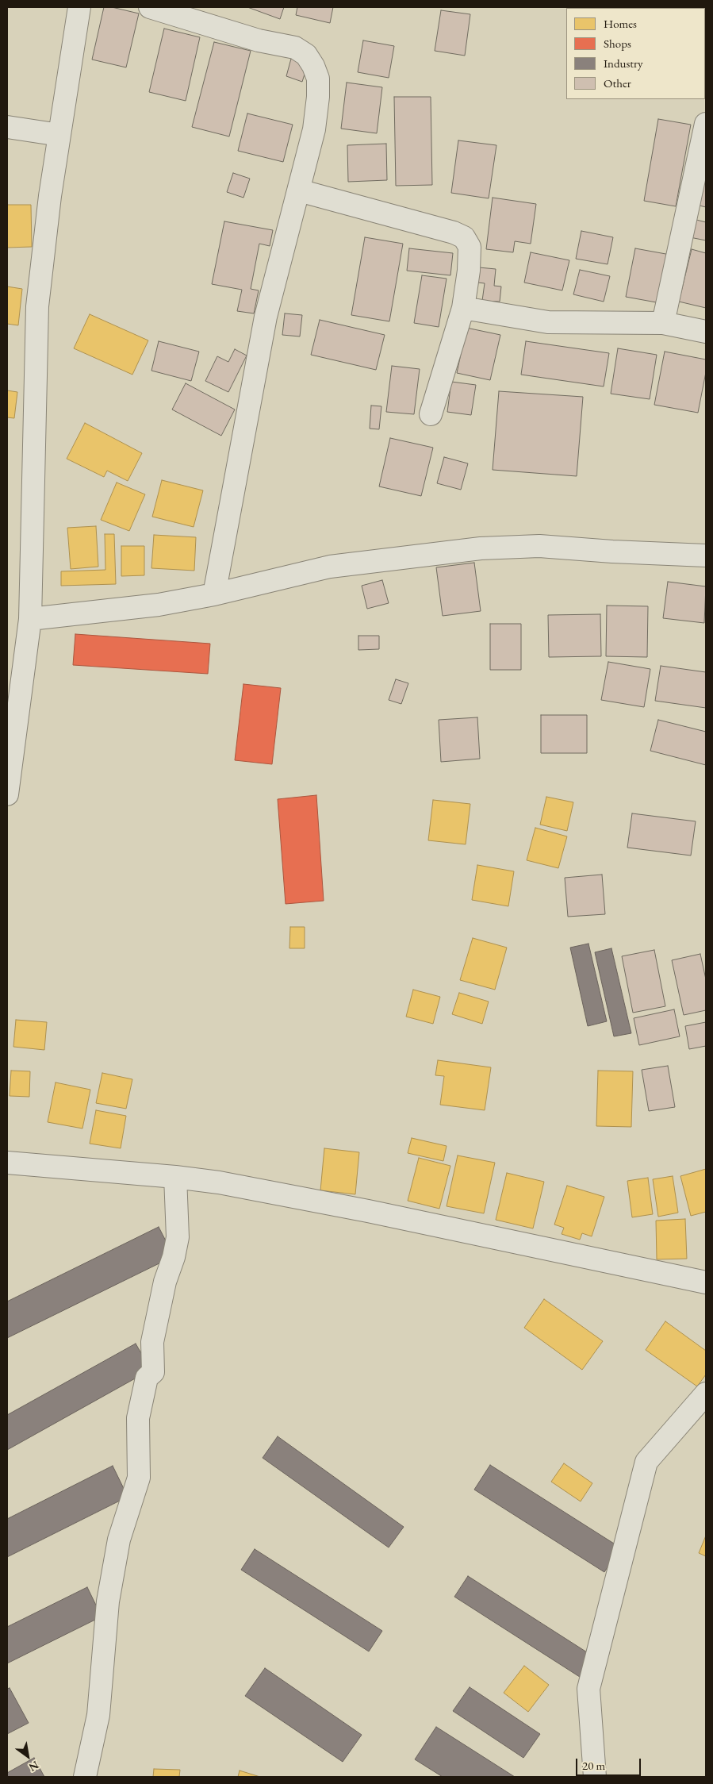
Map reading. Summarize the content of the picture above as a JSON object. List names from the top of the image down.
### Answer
{
  "legend": [
    "Homes",
    "Shops",
    "Industry",
    "Other"
  ],
  "scale_bar": "20 m",
  "north": "bottom right"
}
